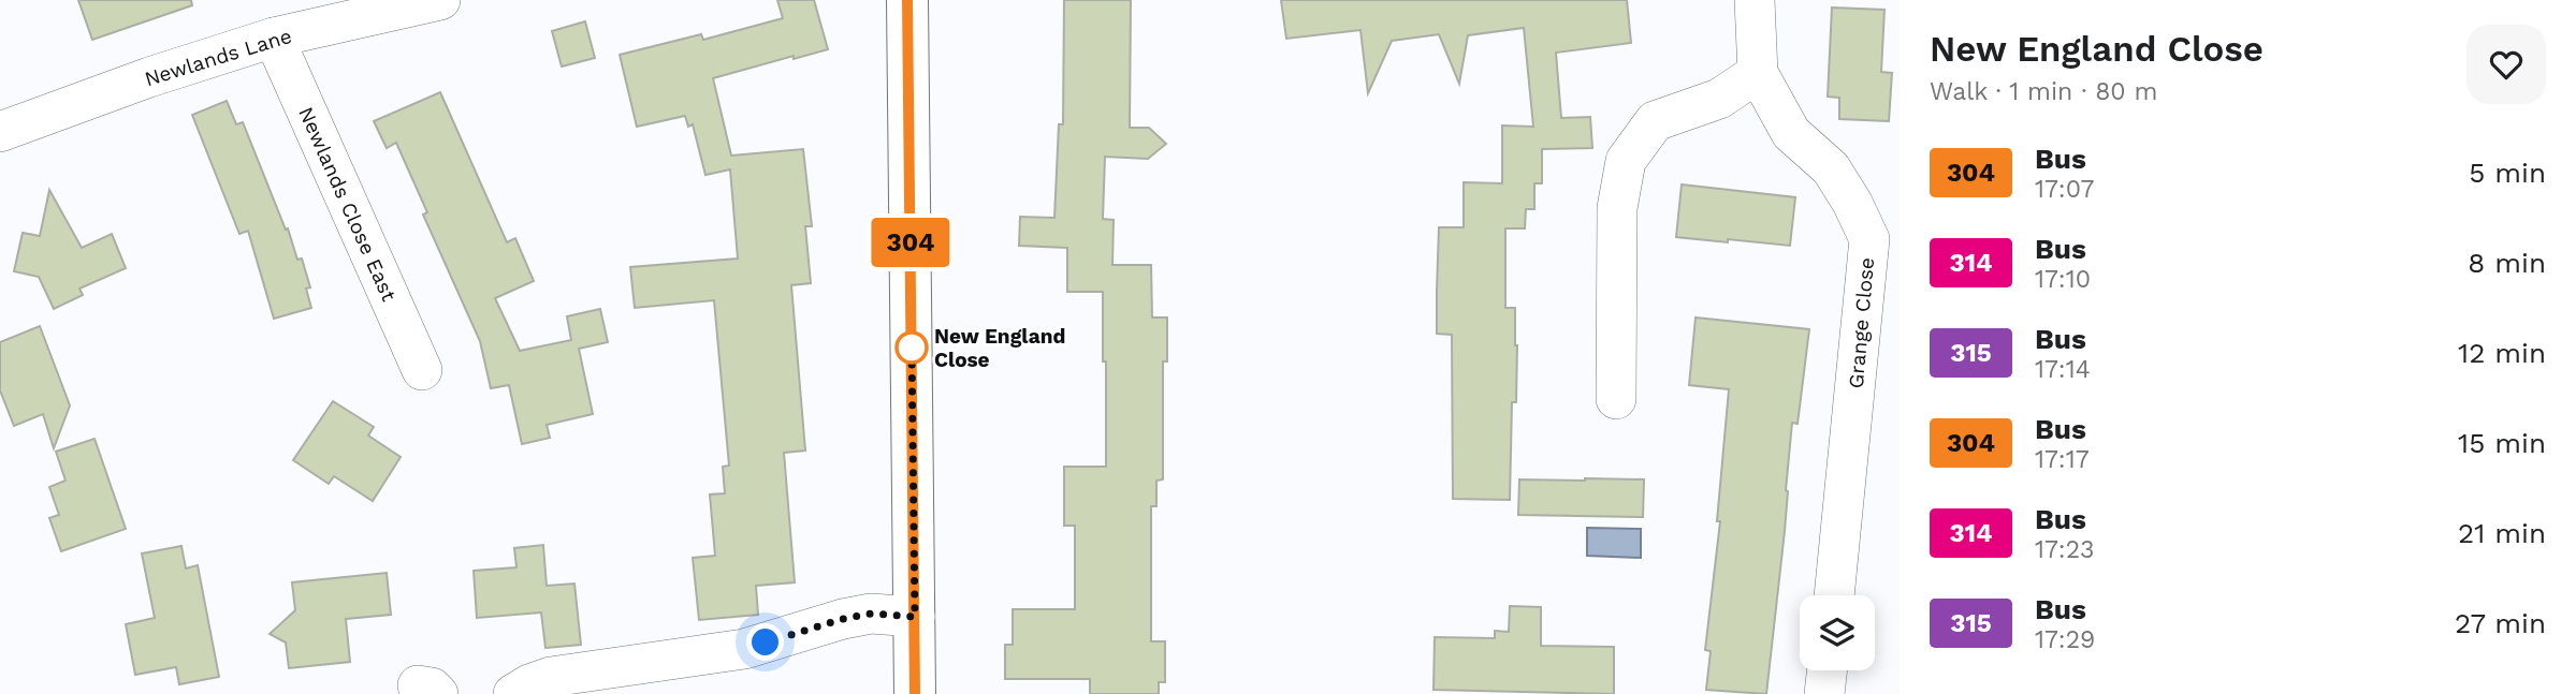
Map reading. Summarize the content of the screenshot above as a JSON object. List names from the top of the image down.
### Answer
{
  "streets": {
    "street": ["Newlands Lane", "Newlands Close East", "Grange Close"]
  },
  "crossings": [
    ["Newlands Lane", "Newlands Close East"]
  ],
  "places": ["New England Close"],
  "lines": ["bus line 304"],
  "page": {
    "on_map": "304",
    "heading": ["New England Close", "Walk · 1 min · 80 m"],
    "list": [
      {
        "mark": "304",
        "name": "Bus",
        "note": "17:07",
        "value": "5 min"
      },
      {
        "mark": "314",
        "name": "Bus",
        "note": "17:10",
        "value": "8 min"
      },
      {
        "mark": "315",
        "name": "Bus",
        "note": "17:14",
        "value": "12 min"
      },
      {
        "mark": "304",
        "name": "Bus",
        "note": "17:17",
        "value": "15 min"
      },
      {
        "mark": "314",
        "name": "Bus",
        "note": "17:23",
        "value": "21 min"
      },
      {
        "mark": "315",
        "name": "Bus",
        "note": "17:29",
        "value": "27 min"
      }
    ]
  }
}
